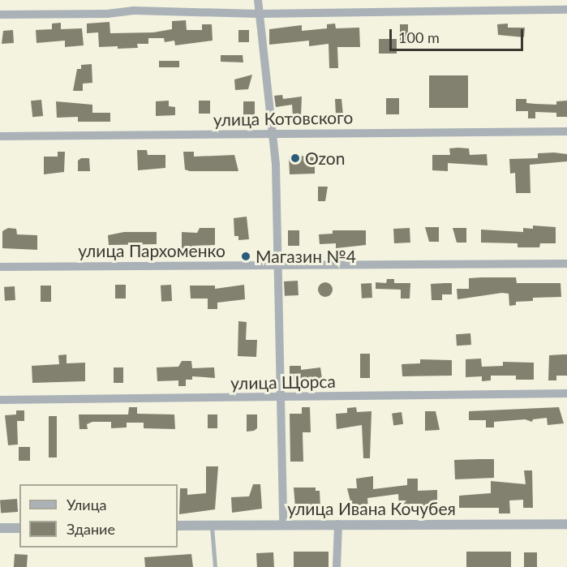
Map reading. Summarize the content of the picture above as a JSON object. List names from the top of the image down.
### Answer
{
  "streets": {
    "street": [
      "улица Котовского",
      "улица Пархоменко",
      "улица Щорса",
      "улица Ивана Кочубея"
    ]
  },
  "places": ["Ozon", "Магазин №4"],
  "legend": ["Улица", "Здание"],
  "scale_bar": "100 m"
}
